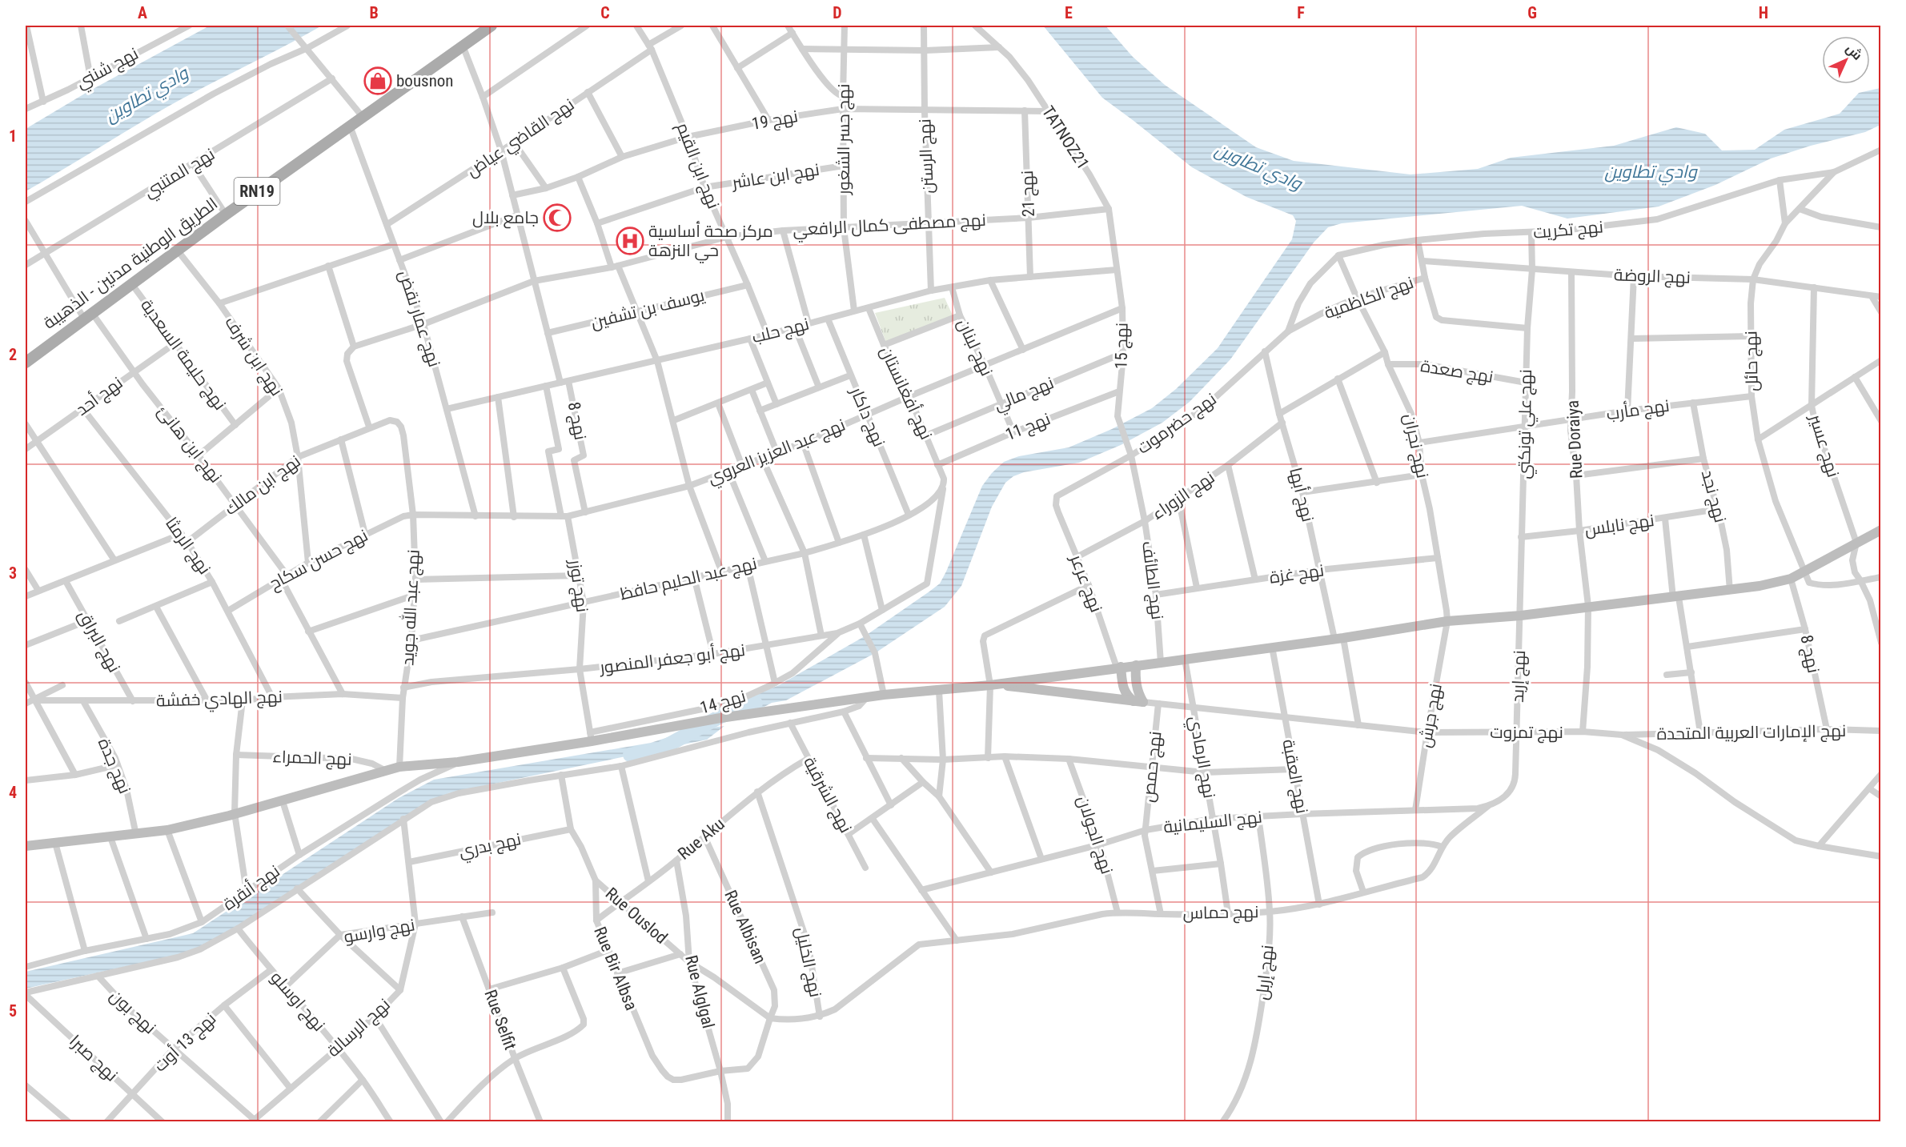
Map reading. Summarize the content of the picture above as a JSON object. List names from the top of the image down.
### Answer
{
  "streets": {
    "main road": ["RN19", "الطريق الوطنية مدنين - الذهيبة"],
    "street": [
      "نهج شنني",
      "نهج 19",
      "نهج القاضي عياض",
      "TATNOZ21",
      "نهج جسر الشغور",
      "نهج الرستن",
      "نهج ابن القيم",
      "نهج المتنبي",
      "نهج ابن عاشر",
      "نهج 21",
      "نهج مصطفى كمال الرافعي",
      "نهج تكريت",
      "نهج الروضة",
      "نهج الكاظمية",
      "يوسف بن تشفين",
      "نهج عمار نقض",
      "نهج حلب",
      "نهج 15",
      "نهج لبنان",
      "نهج حليمة السعدية",
      "نهج ابن شرف",
      "نهج حائل",
      "نهج صعدة",
      "نهج أفغانستان",
      "نهج مالي",
      "نهج أحد",
      "نهج مأرب",
      "نهج داكار",
      "نهج 8",
      "نهج حضرموت",
      "نهج علي تونكتي",
      "نهج 11",
      "Rue Doraiya",
      "نهج ابن هانئ",
      "نهج نجران",
      "نهج عسير",
      "نهج عبد العزيز العروي",
      "نهج ابن مالك",
      "نهج أبها",
      "نهج الزوراء",
      "نهج نجد",
      "نهج نابلس",
      "نهج الرمثا",
      "نهج حسن سكاح",
      "نهج غزة",
      "نهج عبد الحليم حافظ",
      "نهج الطائف",
      "نهج عرعر",
      "نهج توزر",
      "نهج عبد الله جويد",
      "نهج البراق",
      "نهج أبو جعفر المنصور",
      "نهج إربد",
      "نهج الهادي خفشة",
      "نهج 14",
      "نهج جرش",
      "نهج تمزوت",
      "نهج الإمارات العربية المتحدة",
      "نهج الرمادي",
      "نهج الحمراء",
      "نهج جدة",
      "نهج حمص",
      "نهج العقبة",
      "نهج الشرقية",
      "نهج السليمانية",
      "نهج الجولان",
      "Rue Aku",
      "نهج بدري",
      "نهج أنقرة",
      "نهج حماس",
      "Rue Ouslod",
      "Rue Albisan",
      "نهج وارسو",
      "نهج الخليل",
      "Rue Bir Albsa",
      "نهج إربل",
      "Rue Alglgal",
      "نهج اوسلو",
      "نهج بون",
      "Rue Selfit",
      "نهج الرسالة",
      "نهج 13 أوت",
      "نهج صبرا"
    ]
  },
  "crossings": [
    ["نهج 19", "TATNOZ21"],
    ["نهج 19", "نهج جسر الشغور"],
    ["نهج 19", "نهج الرستن"],
    ["نهج 19", "نهج ابن القيم"],
    ["نهج 19", "نهج 21"],
    ["نهج القاضي عياض", "نهج ابن القيم"],
    ["نهج القاضي عياض", "نهج عمار نقض"],
    ["TATNOZ21", "نهج مصطفى كمال الرافعي"],
    ["TATNOZ21", "نهج حلب"],
    ["TATNOZ21", "نهج 15"],
    ["نهج جسر الشغور", "نهج ابن عاشر"],
    ["نهج جسر الشغور", "نهج مصطفى كمال الرافعي"],
    ["نهج جسر الشغور", "نهج حلب"],
    ["نهج الرستن", "نهج مصطفى كمال الرافعي"],
    ["نهج الرستن", "نهج حلب"],
    ["نهج ابن القيم", "نهج ابن عاشر"],
    ["نهج ابن القيم", "نهج مصطفى كمال الرافعي"],
    ["نهج ابن القيم", "يوسف بن تشفين"],
    ["نهج ابن القيم", "نهج حلب"],
    ["نهج المتنبي", "نهج ابن هانئ"],
    ["نهج 21", "نهج مصطفى كمال الرافعي"],
    ["نهج 21", "نهج حلب"],
    ["نهج مصطفى كمال الرافعي", "نهج عمار نقض"],
    ["نهج تكريت", "نهج حائل"],
    ["نهج تكريت", "نهج علي تونكتي"],
    ["نهج تكريت", "نهج نجران"],
    ["الطريق الوطنية مدنين - الذهيبة", "نهج عمار نقض"],
    ["الطريق الوطنية مدنين - الذهيبة", "نهج حليمة السعدية"],
    ["الطريق الوطنية مدنين - الذهيبة", "نهج ابن شرف"],
    ["الطريق الوطنية مدنين - الذهيبة", "نهج ابن هانئ"],
    ["نهج الروضة", "نهج حائل"],
    ["نهج الروضة", "نهج علي تونكتي"],
    ["نهج الروضة", "Rue Doraiya"],
    ["نهج الروضة", "نهج عسير"],
    ["نهج الكاظمية", "نهج حضرموت"],
    ["نهج الكاظمية", "نهج نجران"],
    ["نهج عمار نقض", "نهج حلب"],
    ["نهج عمار نقض", "نهج عبد العزيز العروي"],
    ["نهج حلب", "نهج 15"],
    ["نهج حلب", "نهج لبنان"],
    ["نهج حلب", "نهج أفغانستان"],
    ["نهج حلب", "نهج داكار"],
    ["نهج حلب", "نهج 8"],
    ["نهج حلب", "نهج توزر"],
    ["نهج 15", "نهج مالي"],
    ["نهج 15", "نهج 11"],
    ["نهج 15", "نهج عبد العزيز العروي"],
    ["نهج 15", "نهج الطائف"],
    ["نهج لبنان", "نهج مالي"],
    ["نهج لبنان", "نهج 11"],
    ["نهج لبنان", "نهج عبد العزيز العروي"],
    ["نهج حليمة السعدية", "نهج أحد"],
    ["نهج ابن شرف", "نهج ابن مالك"],
    ["نهج ابن شرف", "نهج حسن سكاح"],
    ["نهج حائل", "نهج مأرب"],
    ["نهج صعدة", "نهج علي تونكتي"],
    ["نهج صعدة", "نهج نجران"],
    ["نهج أفغانستان", "نهج مالي"],
    ["نهج أفغانستان", "نهج 11"],
    ["نهج أفغانستان", "نهج عبد العزيز العروي"],
    ["نهج أفغانستان", "نهج عبد الحليم حافظ"],
    ["نهج أفغانستان", "نهج أبو جعفر المنصور"],
    ["نهج أحد", "نهج ابن هانئ"],
    ["نهج أحد", "نهج الرمثا"],
    ["نهج مأرب", "نهج علي تونكتي"],
    ["نهج مأرب", "Rue Doraiya"],
    ["نهج مأرب", "نهج نجران"],
    ["نهج مأرب", "نهج نجد"],
    ["نهج داكار", "نهج عبد العزيز العروي"],
    ["نهج داكار", "نهج عبد الحليم حافظ"],
    ["نهج 8", "نهج عبد العزيز العروي"],
    ["نهج 8", "نهج الإمارات العربية المتحدة"],
    ["نهج حضرموت", "نهج أبها"],
    ["نهج حضرموت", "نهج الطائف"],
    ["نهج حضرموت", "نهج عرعر"],
    ["نهج علي تونكتي", "نهج نابلس"],
    ["نهج علي تونكتي", "نهج إربد"],
    ["Rue Doraiya", "نهج نابلس"],
    ["Rue Doraiya", "نهج تمزوت"],
    ["نهج ابن هانئ", "نهج ابن مالك"],
    ["نهج ابن هانئ", "نهج حسن سكاح"],
    ["نهج ابن هانئ", "نهج الهادي خفشة"],
    ["نهج نجران", "نهج غزة"],
    ["نهج نجران", "نهج جرش"],
    ["نهج عبد العزيز العروي", "نهج حسن سكاح"],
    ["نهج عبد العزيز العروي", "نهج توزر"],
    ["نهج عبد العزيز العروي", "نهج عبد الله جويد"],
    ["نهج ابن مالك", "نهج الرمثا"],
    ["نهج ابن مالك", "نهج عبد الله جويد"],
    ["نهج أبها", "نهج الزوراء"],
    ["نهج أبها", "نهج غزة"],
    ["نهج أبها", "نهج تمزوت"],
    ["نهج الزوراء", "نهج الطائف"],
    ["نهج الزوراء", "نهج عرعر"],
    ["نهج نجد", "نهج نابلس"],
    ["نهج الرمثا", "نهج حسن سكاح"],
    ["نهج الرمثا", "نهج الهادي خفشة"],
    ["نهج حسن سكاح", "نهج عبد الله جويد"],
    ["نهج غزة", "نهج الطائف"],
    ["نهج عبد الحليم حافظ", "نهج توزر"],
    ["نهج عبد الحليم حافظ", "نهج عبد الله جويد"],
    ["نهج عبد الحليم حافظ", "نهج أبو جعفر المنصور"],
    ["نهج توزر", "نهج أبو جعفر المنصور"],
    ["نهج توزر", "نهج 14"],
    ["نهج عبد الله جويد", "نهج أبو جعفر المنصور"],
    ["نهج عبد الله جويد", "نهج الهادي خفشة"],
    ["نهج البراق", "نهج الهادي خفشة"],
    ["نهج أبو جعفر المنصور", "نهج 14"],
    ["نهج إربد", "نهج تمزوت"],
    ["نهج إربد", "نهج السليمانية"],
    ["نهج الهادي خفشة", "نهج جدة"],
    ["نهج جرش", "نهج تمزوت"],
    ["نهج جرش", "نهج السليمانية"],
    ["نهج تمزوت", "نهج الإمارات العربية المتحدة"],
    ["نهج تمزوت", "نهج الرمادي"],
    ["نهج تمزوت", "نهج حمص"],
    ["نهج تمزوت", "نهج العقبة"],
    ["نهج الرمادي", "نهج السليمانية"],
    ["نهج الرمادي", "نهج حماس"],
    ["نهج حمص", "نهج السليمانية"],
    ["نهج حمص", "نهج حماس"],
    ["نهج العقبة", "نهج السليمانية"],
    ["نهج العقبة", "نهج حماس"],
    ["نهج الشرقية", "Rue Aku"],
    ["نهج السليمانية", "نهج الجولان"],
    ["نهج السليمانية", "نهج حماس"],
    ["نهج السليمانية", "نهج إربل"],
    ["نهج الجولان", "نهج حماس"],
    ["Rue Aku", "Rue Ouslod"],
    ["Rue Aku", "Rue Albisan"],
    ["Rue Aku", "نهج الخليل"],
    ["Rue Aku", "Rue Bir Albsa"],
    ["Rue Aku", "Rue Alglgal"],
    ["نهج بدري", "Rue Bir Albsa"],
    ["نهج بدري", "نهج الرسالة"],
    ["نهج حماس", "نهج الخليل"],
    ["نهج حماس", "نهج إربل"],
    ["Rue Ouslod", "Rue Albisan"],
    ["Rue Ouslod", "Rue Bir Albsa"],
    ["Rue Ouslod", "Rue Alglgal"],
    ["Rue Albisan", "Rue Bir Albsa"],
    ["Rue Albisan", "Rue Alglgal"],
    ["نهج وارسو", "نهج اوسلو"],
    ["نهج وارسو", "Rue Selfit"],
    ["نهج وارسو", "نهج الرسالة"],
    ["Rue Bir Albsa", "Rue Alglgal"],
    ["نهج اوسلو", "نهج الرسالة"],
    ["نهج اوسلو", "نهج 13 أوت"],
    ["نهج بون", "نهج الرسالة"],
    ["نهج بون", "نهج 13 أوت"],
    ["نهج 13 أوت", "نهج صبرا"]
  ],
  "water": ["وادي تطاوين"],
  "places": {
    "shop": ["bousnon"],
    "mosque": ["جامع بلال"],
    "hospital": ["مركز صحة أساسية حي النزهة"]
  },
  "north": "top right",
  "grid": {
    "columns": [
      "A",
      "B",
      "C",
      "D",
      "E",
      "F",
      "G",
      "H"
    ],
    "rows": [
      "1",
      "2",
      "3",
      "4",
      "5"
    ]
  }
}
